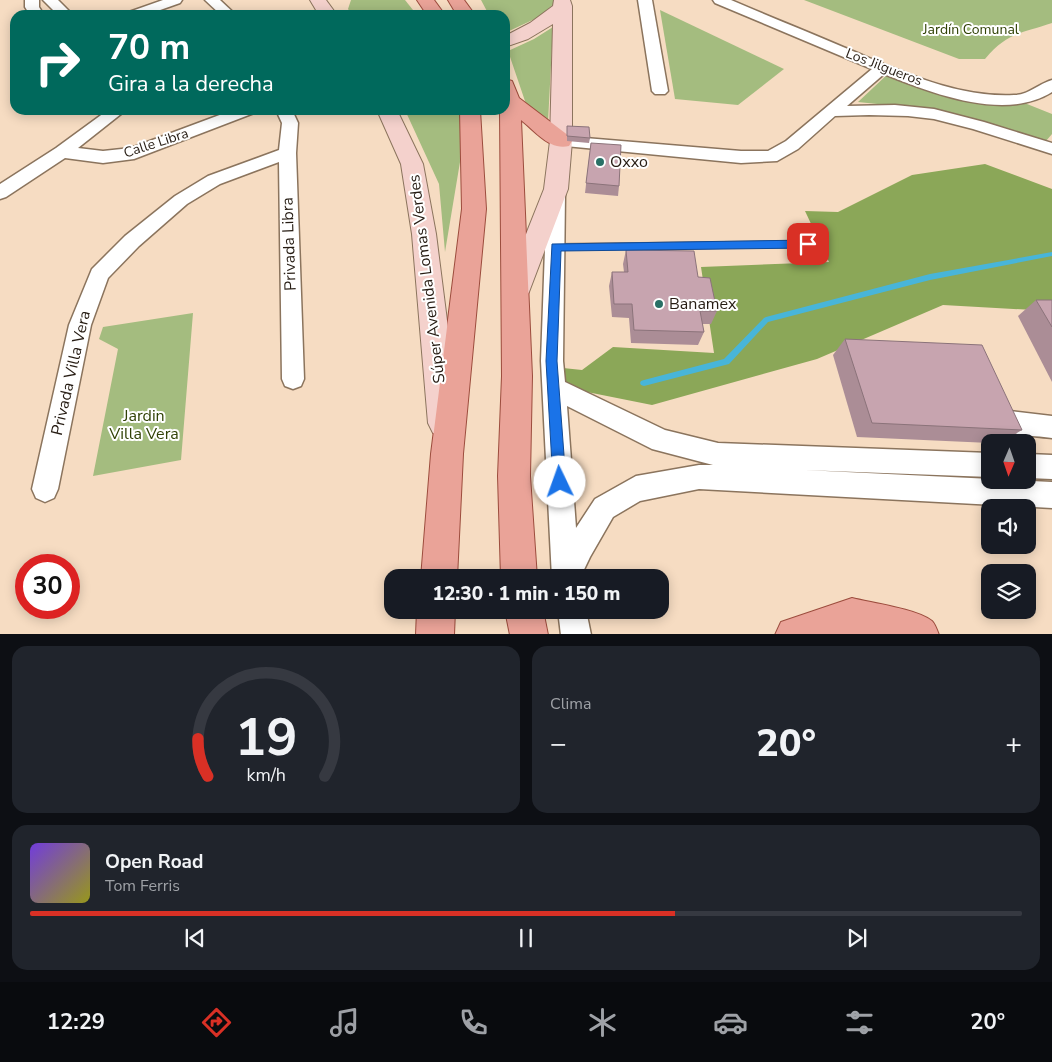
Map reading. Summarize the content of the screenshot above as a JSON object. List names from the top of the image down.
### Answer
{
  "streets": {
    "main road": ["Súper Avenida Lomas Verdes"],
    "street": [
      "Los Jilgueros",
      "Calle Libra",
      "Privada Libra",
      "Privada Villa Vera"
    ]
  },
  "crossings": [
    ["Privada Libra", "Privada Villa Vera"]
  ],
  "parks": ["Jardín Comunal", "Jardin Villa Vera"],
  "places": ["Oxxo", "Banamex"],
  "north": "bottom",
  "page": {
    "turn": ["70 m", "Gira a la derecha"],
    "limit": "30",
    "trip": "12:30 · 1 min · 150 m",
    "tile": "Clima",
    "heat": ["−", "20°", "+"],
    "song": ["Open Road", "Tom Ferris"],
    "tabs": ["12:29", "20°"],
    "gauge": ["19", "km/h"]
  }
}
